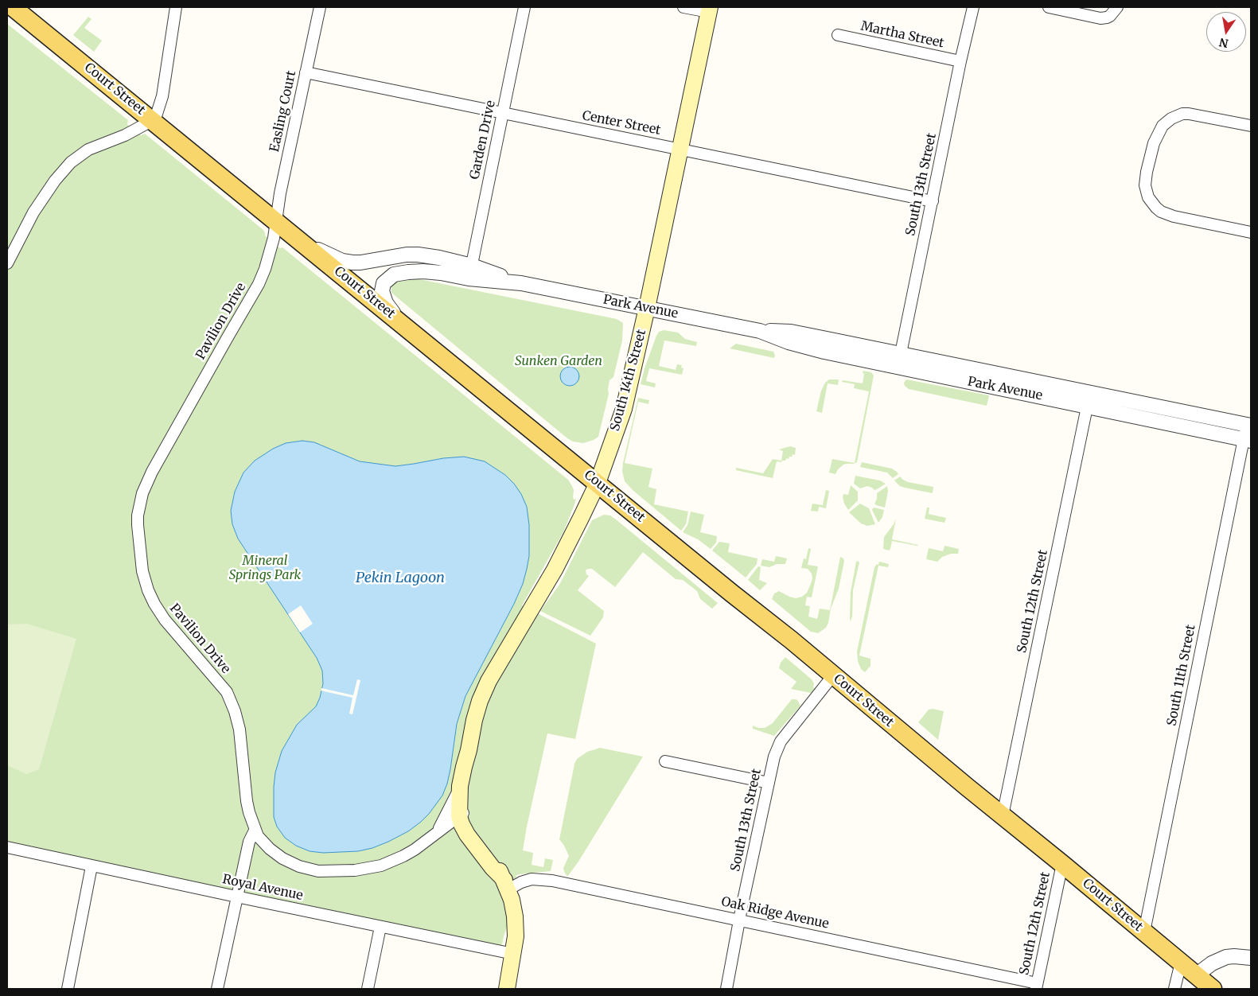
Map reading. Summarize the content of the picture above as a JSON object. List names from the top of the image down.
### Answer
{
  "streets": {
    "main road": ["Court Street", "South 14th Street"],
    "street": [
      "Martha Street",
      "Easling Court",
      "Center Street",
      "Garden Drive",
      "South 13th Street",
      "Park Avenue",
      "Pavilion Drive",
      "South 12th Street",
      "South 11th Street",
      "Royal Avenue",
      "Oak Ridge Avenue"
    ]
  },
  "crossings": [
    ["Martha Street", "South 13th Street"],
    ["Court Street", "Easling Court"],
    ["Court Street", "South 13th Street"],
    ["Court Street", "Park Avenue"],
    ["Court Street", "Pavilion Drive"],
    ["Court Street", "South 14th Street"],
    ["Court Street", "South 12th Street"],
    ["Court Street", "South 11th Street"],
    ["Easling Court", "Center Street"],
    ["Easling Court", "Pavilion Drive"],
    ["Center Street", "Garden Drive"],
    ["Center Street", "South 13th Street"],
    ["Center Street", "South 14th Street"],
    ["Garden Drive", "Park Avenue"],
    ["South 13th Street", "Park Avenue"],
    ["South 13th Street", "Oak Ridge Avenue"],
    ["Park Avenue", "South 14th Street"],
    ["Park Avenue", "South 12th Street"],
    ["Park Avenue", "South 11th Street"],
    ["Pavilion Drive", "South 14th Street"],
    ["South 14th Street", "Royal Avenue"],
    ["South 14th Street", "Oak Ridge Avenue"],
    ["South 12th Street", "Oak Ridge Avenue"]
  ],
  "water": ["Pekin Lagoon"],
  "parks": ["Sunken Garden", "Mineral Springs Park"],
  "north": "bottom"
}
